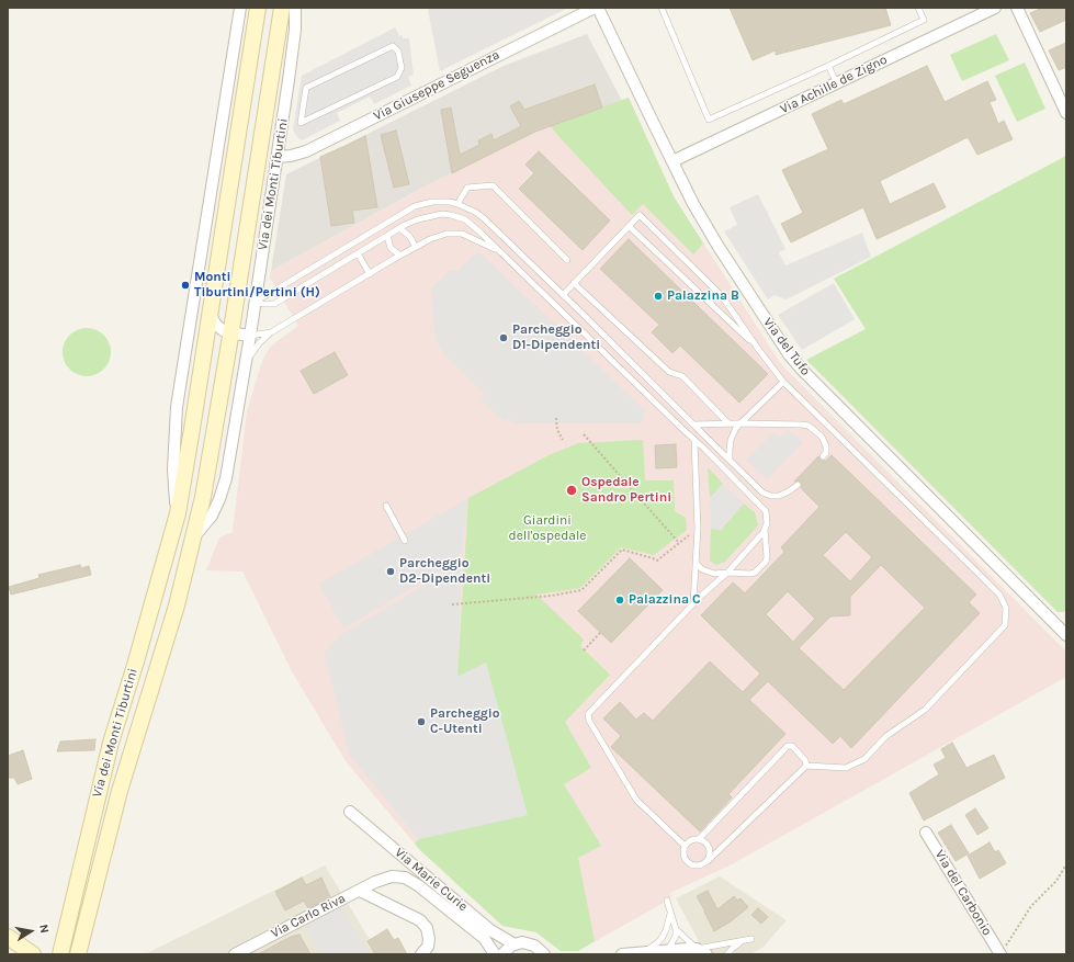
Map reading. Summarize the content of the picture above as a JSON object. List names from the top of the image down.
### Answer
{
  "streets": {
    "main road": ["Via dei Monti Tiburtini"],
    "street": [
      "Via Achille de Zigno",
      "Via Giuseppe Seguenza",
      "Via del Tufo",
      "Via Marie Curie",
      "Via del Carbonio",
      "Via Carlo Riva"
    ]
  },
  "crossings": [
    ["Via Achille de Zigno", "Via del Tufo"],
    ["Via Giuseppe Seguenza", "Via dei Monti Tiburtini"],
    ["Via Giuseppe Seguenza", "Via del Tufo"]
  ],
  "parks": ["Giardini dell'ospedale"],
  "places": [
    "Monti Tiburtini/Pertini (H)",
    "Palazzina B",
    "Parcheggio D1-Dipendenti",
    "Ospedale Sandro Pertini",
    "Parcheggio D2-Dipendenti",
    "Palazzina C",
    "Parcheggio C-Utenti"
  ],
  "north": "right"
}
